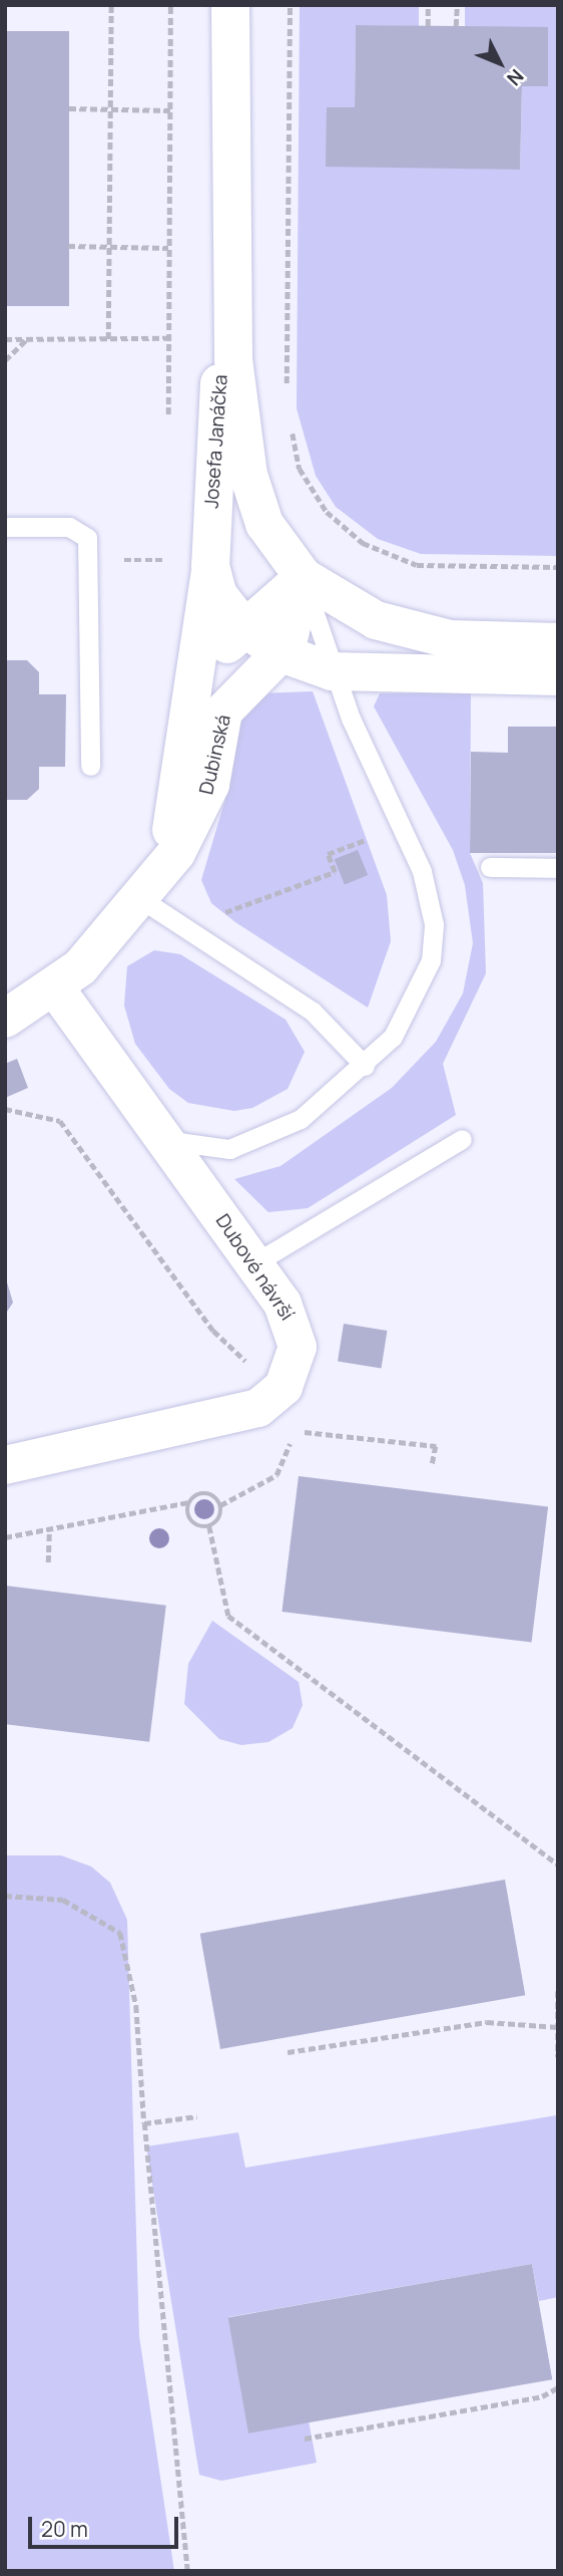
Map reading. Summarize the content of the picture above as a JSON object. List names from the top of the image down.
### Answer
{
  "streets": {
    "street": ["Josefa Janáčka", "Dubinská", "Dubové návrší"]
  },
  "crossings": [
    ["Josefa Janáčka", "Dubinská"],
    ["Dubinská", "Dubové návrší"]
  ],
  "scale_bar": "20 m",
  "north": "bottom right"
}
